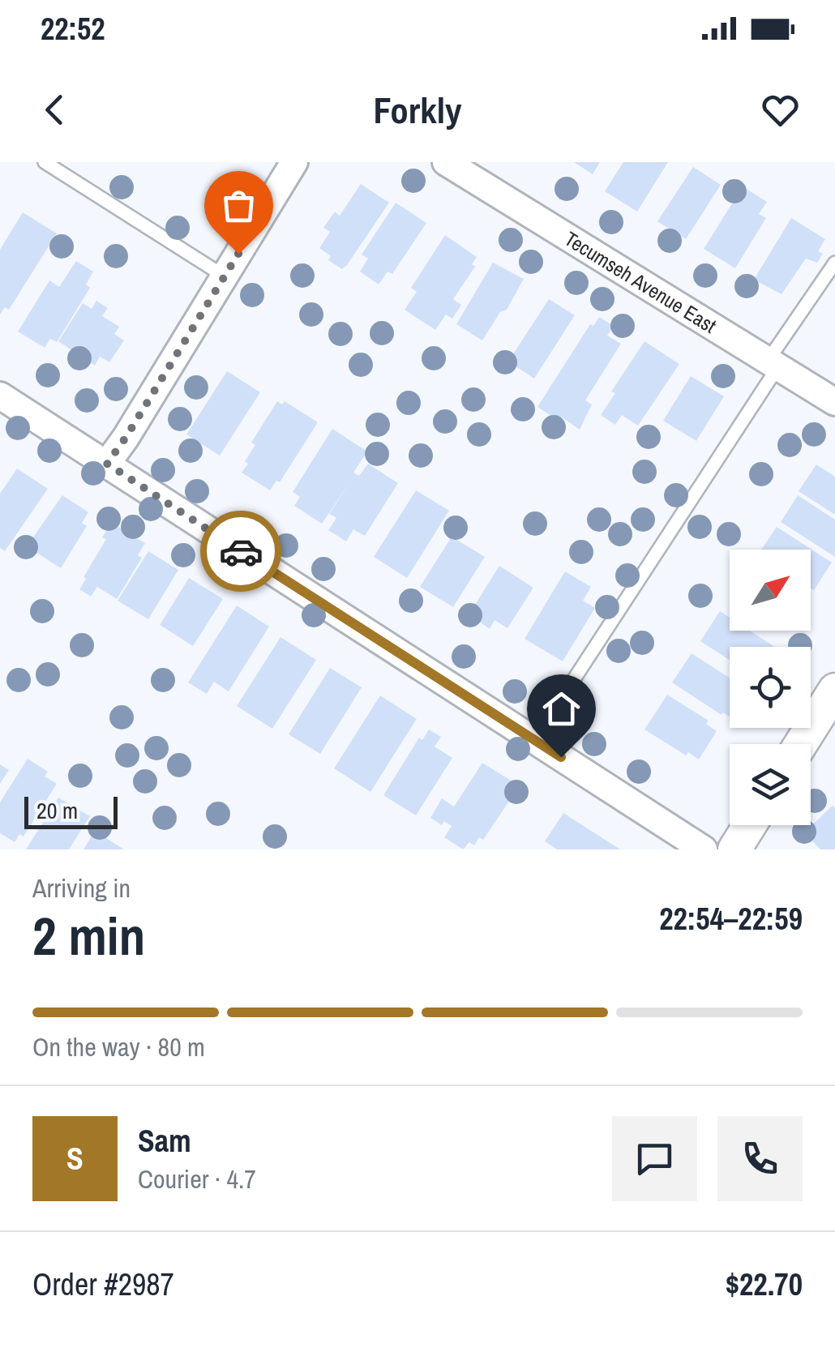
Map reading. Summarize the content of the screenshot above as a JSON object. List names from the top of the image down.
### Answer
{
  "streets": {
    "street": ["Tecumseh Avenue East"]
  },
  "scale_bar": "20 m",
  "north": "top right",
  "page": {
    "status": "22:52",
    "header": "Forkly",
    "scale": "20 m",
    "heading": ["2 min", "Arriving in", "22:54–22:59"],
    "panel": [
      "Sam",
      "Courier · 4.7",
      "Order #2987",
      "$22.70"
    ],
    "bar": "On the way · 80 m",
    "round": "S"
  }
}
